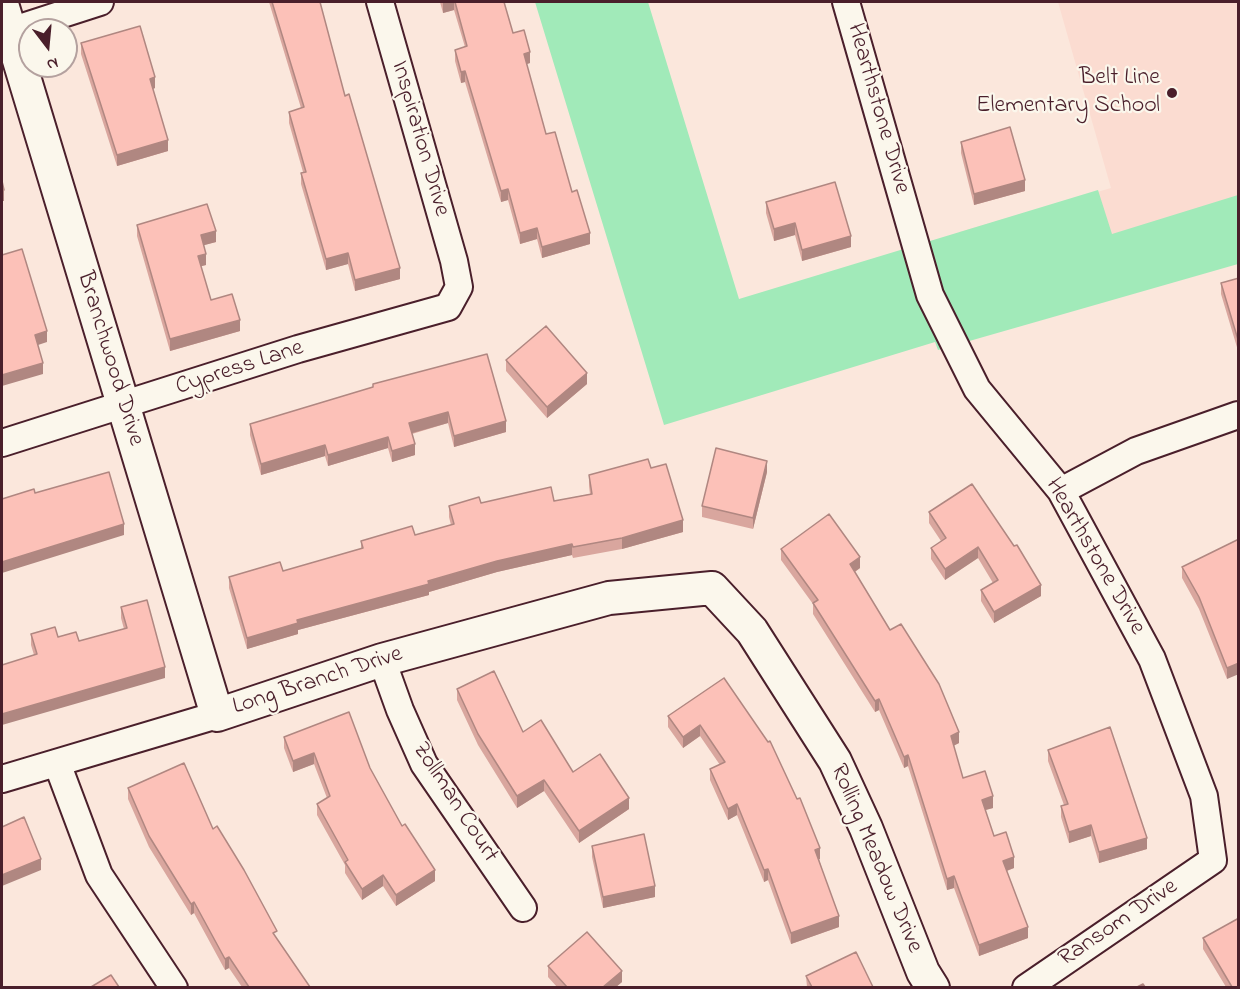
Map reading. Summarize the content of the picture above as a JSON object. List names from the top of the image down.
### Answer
{
  "streets": {
    "street": [
      "Hearthstone Drive",
      "Inspiration Drive",
      "Branchwood Drive",
      "Cypress Lane",
      "Long Branch Drive",
      "Zollman Court",
      "Rolling Meadow Drive",
      "Ransom Drive"
    ]
  },
  "crossings": [
    ["Hearthstone Drive", "Ransom Drive"],
    ["Inspiration Drive", "Cypress Lane"],
    ["Branchwood Drive", "Cypress Lane"],
    ["Branchwood Drive", "Long Branch Drive"],
    ["Long Branch Drive", "Zollman Court"],
    ["Long Branch Drive", "Rolling Meadow Drive"]
  ],
  "places": ["Belt Line Elementary School"],
  "north": "bottom"
}
